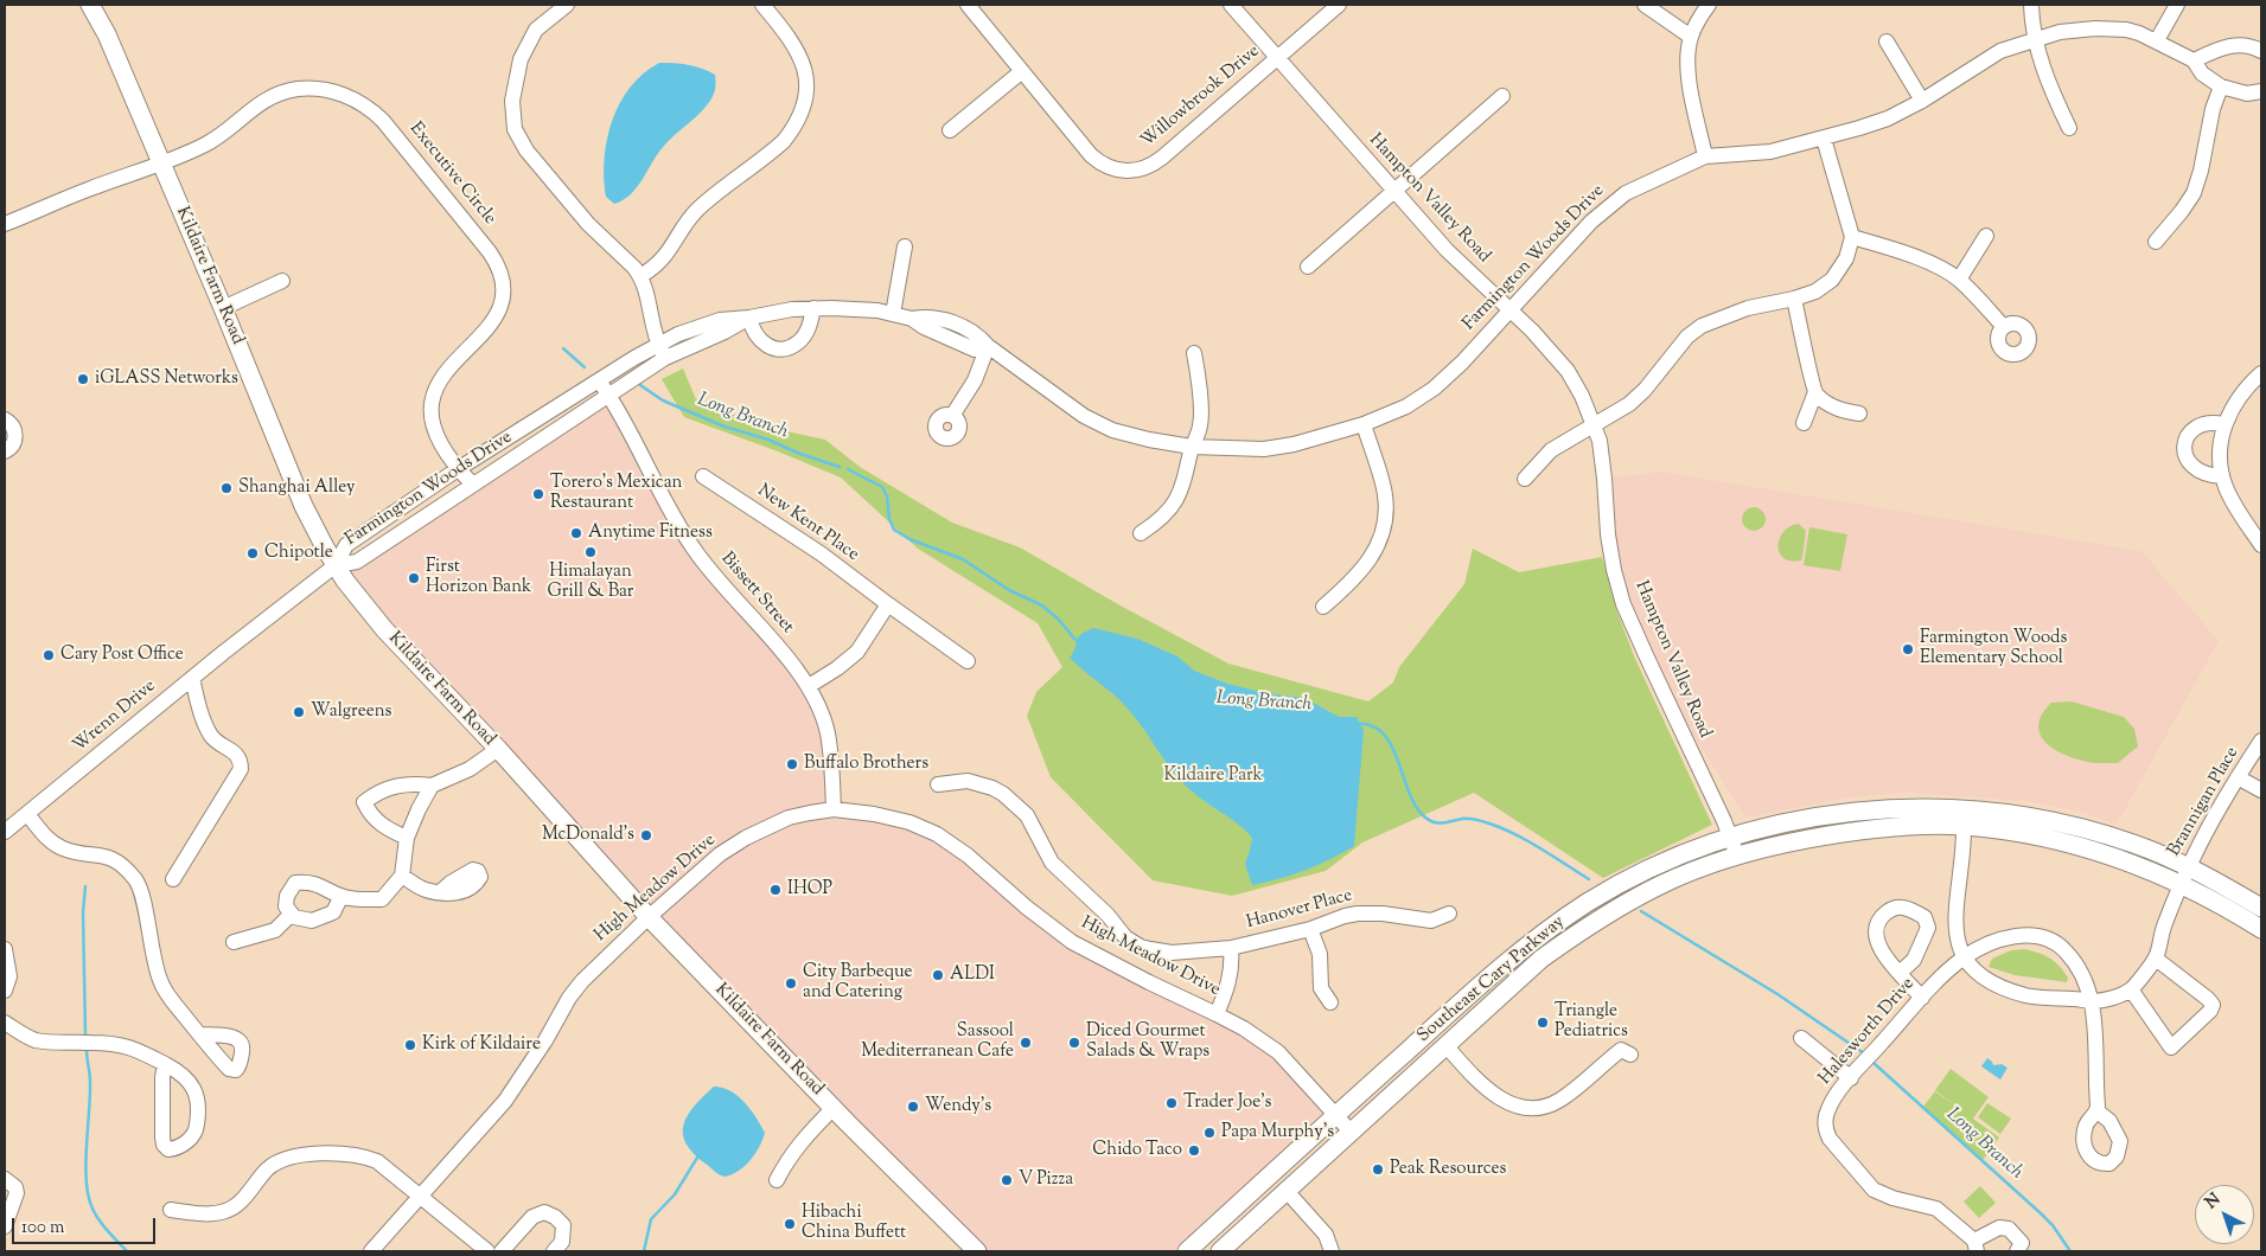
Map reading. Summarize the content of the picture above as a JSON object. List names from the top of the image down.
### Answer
{
  "streets": {
    "main road": ["Kildaire Farm Road", "Southeast Cary Parkway"],
    "street": [
      "Willowbrook Drive",
      "Executive Circle",
      "Hampton Valley Road",
      "Farmington Woods Drive",
      "New Kent Place",
      "Bissett Street",
      "Wrenn Drive",
      "Brannigan Place",
      "High Meadow Drive",
      "Hanover Place",
      "Halesworth Drive"
    ]
  },
  "crossings": [
    ["Willowbrook Drive", "Hampton Valley Road"],
    ["Executive Circle", "Farmington Woods Drive"],
    ["Executive Circle", "Kildaire Farm Road"],
    ["Hampton Valley Road", "Farmington Woods Drive"],
    ["Hampton Valley Road", "Southeast Cary Parkway"],
    ["Farmington Woods Drive", "Kildaire Farm Road"],
    ["Farmington Woods Drive", "Bissett Street"],
    ["Farmington Woods Drive", "Wrenn Drive"],
    ["Kildaire Farm Road", "Wrenn Drive"],
    ["Kildaire Farm Road", "High Meadow Drive"],
    ["Bissett Street", "High Meadow Drive"],
    ["Brannigan Place", "Southeast Cary Parkway"],
    ["High Meadow Drive", "Hanover Place"],
    ["High Meadow Drive", "Southeast Cary Parkway"]
  ],
  "water": ["Long Branch"],
  "parks": ["Kildaire Park"],
  "places": [
    "iGLASS Networks",
    "Shanghai Alley",
    "Torero's Mexican Restaurant",
    "Anytime Fitness",
    "Himalayan Grill & Bar",
    "Chipotle",
    "First Horizon Bank",
    "Farmington Woods Elementary School",
    "Cary Post Office",
    "Walgreens",
    "Buffalo Brothers",
    "McDonald's",
    "IHOP",
    "ALDI",
    "City Barbeque and Catering",
    "Triangle Pediatrics",
    "Sassool Mediterranean Cafe",
    "Diced Gourmet Salads & Wraps",
    "Kirk of Kildaire",
    "Trader Joe's",
    "Wendy's",
    "Papa Murphy's",
    "Chido Taco",
    "Peak Resources",
    "V Pizza",
    "Hibachi China Buffett"
  ],
  "scale_bar": "100 m",
  "north": "top left"
}
